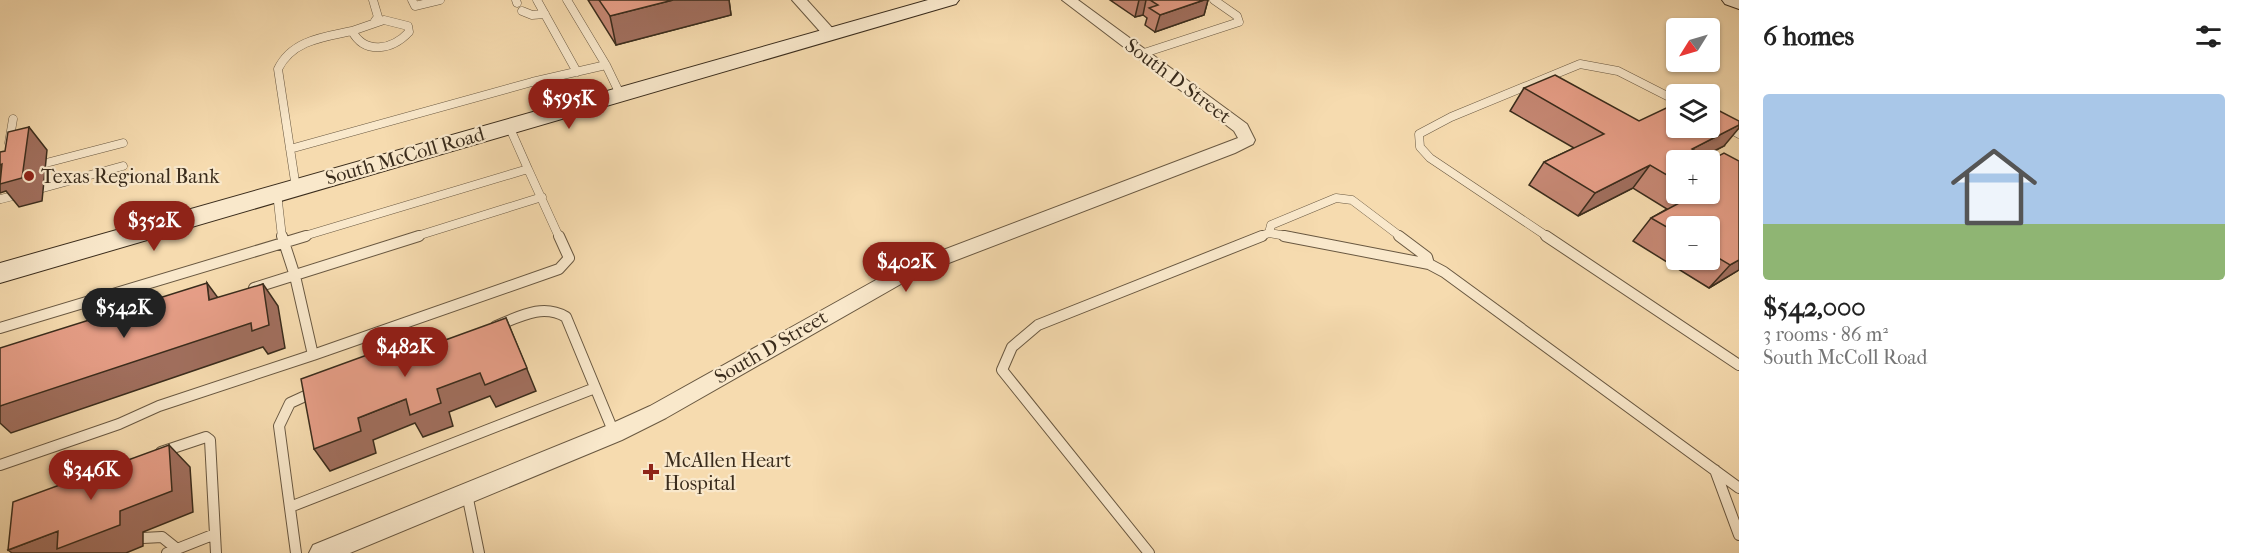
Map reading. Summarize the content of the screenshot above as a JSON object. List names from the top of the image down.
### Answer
{
  "streets": {
    "street": ["South D Street", "South McColl Road"]
  },
  "places": {
    "other": ["Texas Regional Bank"],
    "health": ["McAllen Heart Hospital"]
  },
  "north": "bottom left",
  "page": {
    "heading": "6 homes",
    "map_buttons": ["+", "−"],
    "list": [
      {
        "name": "$542,000",
        "note": "3 rooms · 86 m² · South McColl Road"
      }
    ],
    "price": [
      "$595K",
      "$352K",
      "$402K",
      "$542K",
      "$482K",
      "$346K"
    ]
  }
}
